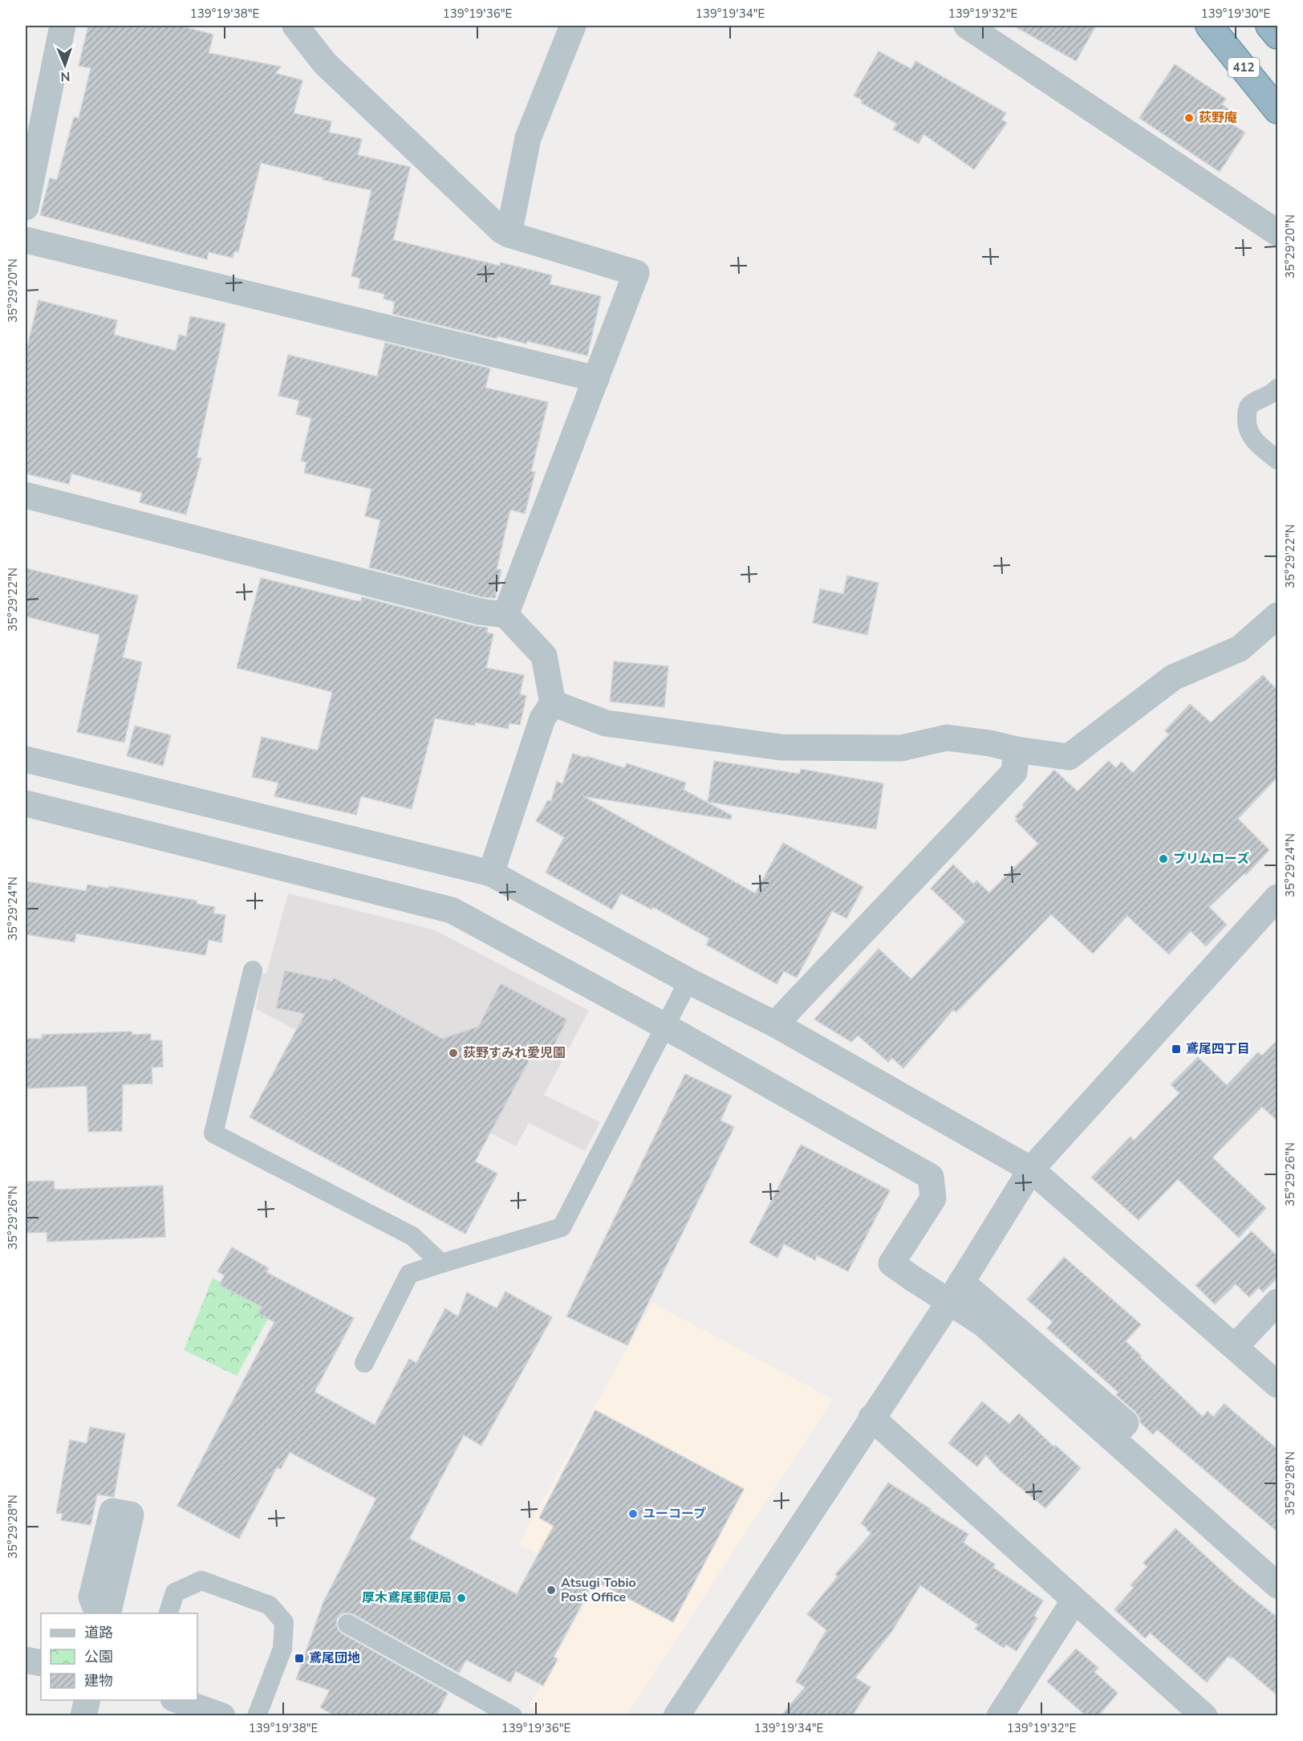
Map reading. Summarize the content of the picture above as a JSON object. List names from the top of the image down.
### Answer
{
  "streets": {
    "highway": ["412"]
  },
  "places": {
    "other": [
      "荻野庵",
      "プリムローズ",
      "荻野すみれ愛児園",
      "ユーコープ",
      "Atsugi Tobio Post Office",
      "厚木鳶尾郵便局"
    ],
    "transit": ["鳶尾四丁目", "鳶尾団地"]
  },
  "legend": ["道路", "公園", "建物"],
  "north": "bottom",
  "coordinates": [
    "139°19'38\"E",
    "139°19'36\"E",
    "139°19'34\"E",
    "139°19'32\"E",
    "139°19'30\"E",
    "35°29'20\"N",
    "35°29'22\"N",
    "35°29'24\"N",
    "35°29'26\"N",
    "35°29'28\"N"
  ]
}
